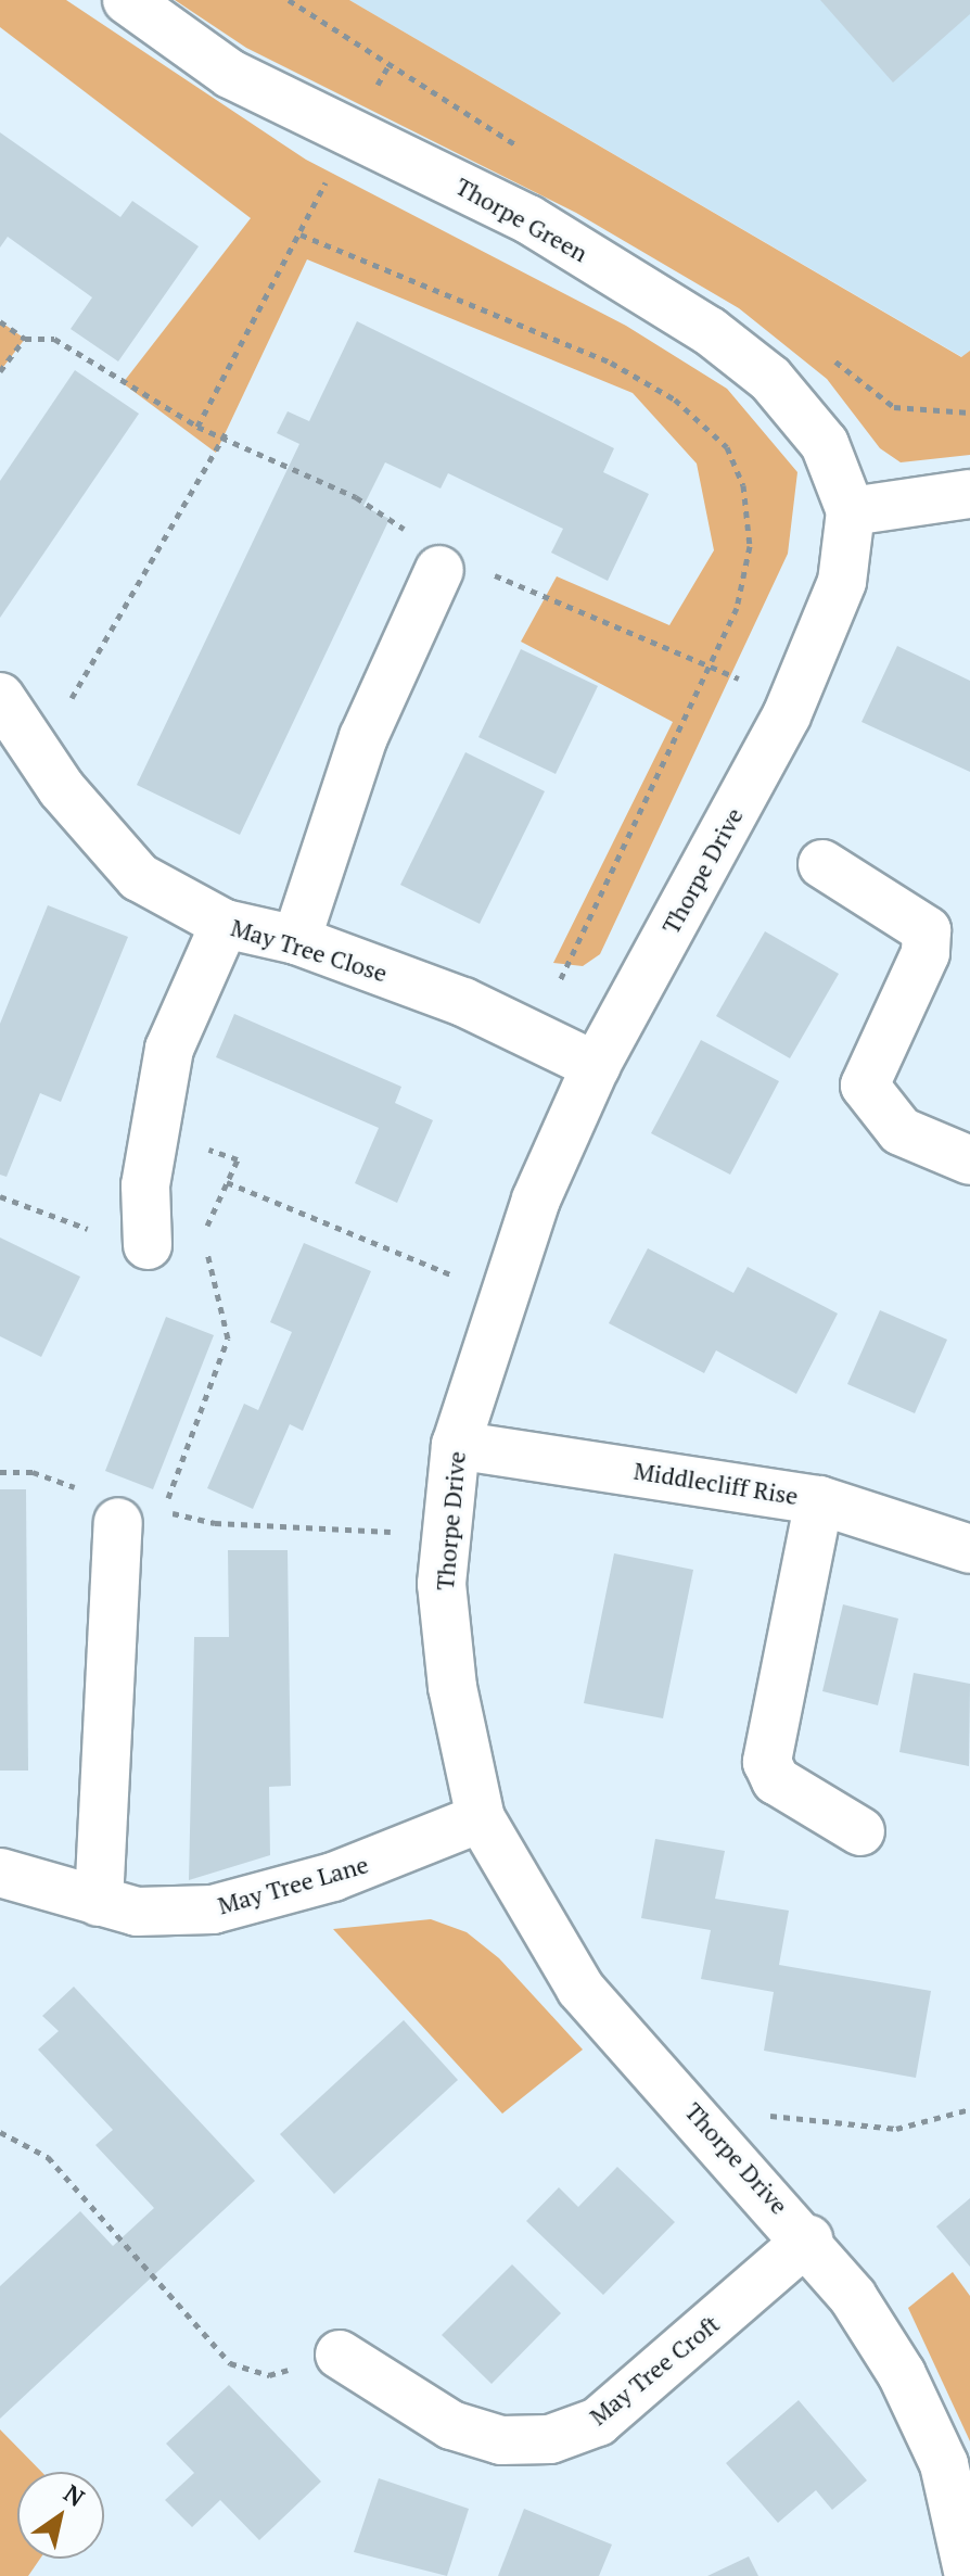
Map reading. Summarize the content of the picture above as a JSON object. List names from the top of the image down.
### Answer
{
  "streets": {
    "street": [
      "Thorpe Green",
      "Thorpe Drive",
      "May Tree Close",
      "Middlecliff Rise",
      "May Tree Lane",
      "May Tree Croft"
    ]
  },
  "crossings": [
    ["Thorpe Green", "Thorpe Drive"],
    ["Thorpe Drive", "May Tree Close"],
    ["Thorpe Drive", "Middlecliff Rise"],
    ["Thorpe Drive", "May Tree Lane"],
    ["Thorpe Drive", "May Tree Croft"]
  ],
  "north": "top right"
}
